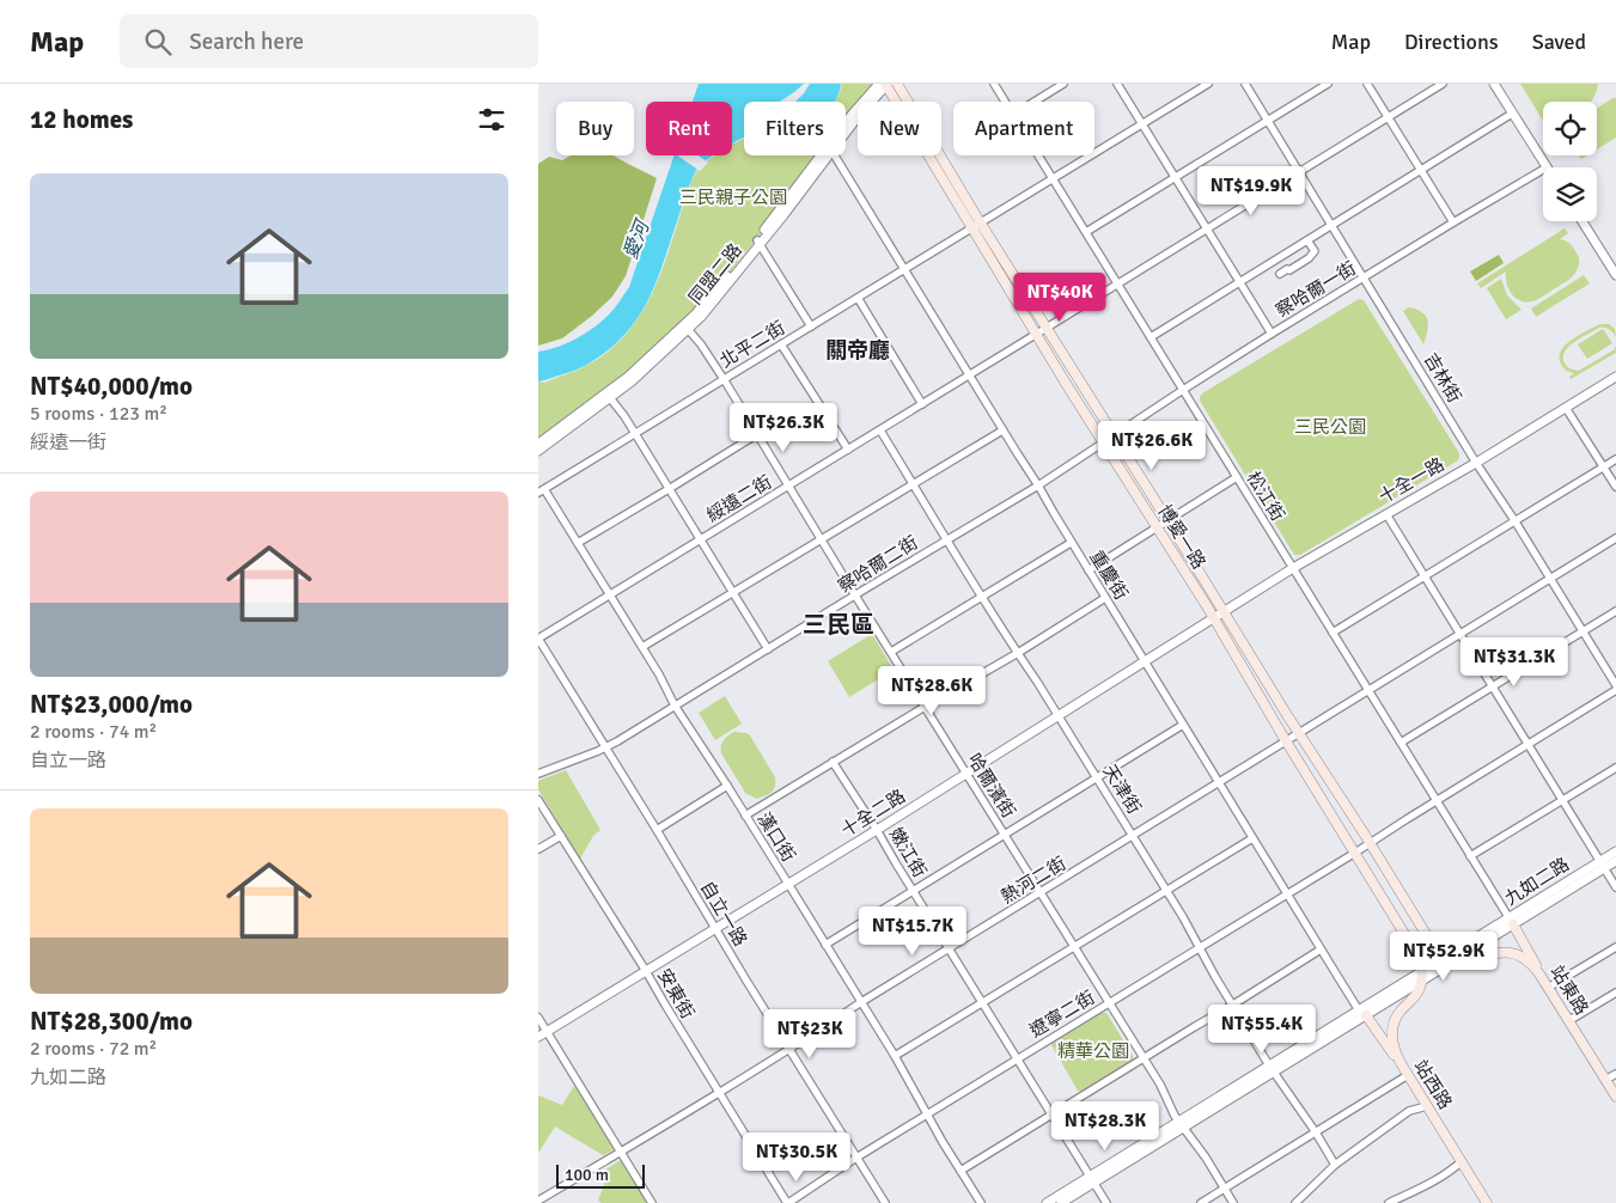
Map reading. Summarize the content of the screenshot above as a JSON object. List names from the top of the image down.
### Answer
{
  "streets": {
    "main road": ["博愛一路", "站東路", "站西路"],
    "street": [
      "同盟二路",
      "察哈爾一街",
      "北平二街",
      "吉林街",
      "十全一路",
      "松江街",
      "綏遠二街",
      "察哈爾二街",
      "重慶街",
      "哈爾濱街",
      "天津街",
      "十全二路",
      "漢口街",
      "嫩江街",
      "熱河二街",
      "九如二路",
      "自立一路",
      "安東街",
      "遼寧二街"
    ]
  },
  "crossings": [
    ["同盟二路", "博愛一路"],
    ["同盟二路", "哈爾濱街"],
    ["察哈爾一街", "吉林街"],
    ["察哈爾一街", "松江街"],
    ["察哈爾一街", "博愛一路"],
    ["察哈爾一街", "察哈爾二街"],
    ["北平二街", "松江街"],
    ["北平二街", "博愛一路"],
    ["北平二街", "重慶街"],
    ["北平二街", "哈爾濱街"],
    ["北平二街", "漢口街"],
    ["吉林街", "十全一路"],
    ["吉林街", "綏遠二街"],
    ["吉林街", "熱河二街"],
    ["十全一路", "松江街"],
    ["十全一路", "博愛一路"],
    ["十全一路", "十全二路"],
    ["松江街", "綏遠二街"],
    ["松江街", "熱河二街"],
    ["松江街", "九如二路"],
    ["松江街", "遼寧二街"],
    ["綏遠二街", "博愛一路"],
    ["綏遠二街", "重慶街"],
    ["綏遠二街", "哈爾濱街"],
    ["綏遠二街", "天津街"],
    ["綏遠二街", "漢口街"],
    ["綏遠二街", "自立一路"],
    ["博愛一路", "察哈爾二街"],
    ["博愛一路", "十全二路"],
    ["博愛一路", "熱河二街"],
    ["博愛一路", "九如二路"],
    ["博愛一路", "站東路"],
    ["博愛一路", "遼寧二街"],
    ["博愛一路", "站西路"],
    ["察哈爾二街", "重慶街"],
    ["察哈爾二街", "哈爾濱街"],
    ["察哈爾二街", "天津街"],
    ["察哈爾二街", "漢口街"],
    ["察哈爾二街", "自立一路"],
    ["重慶街", "十全二路"],
    ["重慶街", "熱河二街"],
    ["重慶街", "九如二路"],
    ["重慶街", "遼寧二街"],
    ["哈爾濱街", "十全二路"],
    ["哈爾濱街", "熱河二街"],
    ["哈爾濱街", "九如二路"],
    ["哈爾濱街", "遼寧二街"],
    ["天津街", "十全二路"],
    ["天津街", "熱河二街"],
    ["天津街", "九如二路"],
    ["天津街", "遼寧二街"],
    ["十全二路", "漢口街"],
    ["十全二路", "嫩江街"],
    ["十全二路", "自立一路"],
    ["十全二路", "安東街"],
    ["漢口街", "熱河二街"],
    ["漢口街", "遼寧二街"],
    ["嫩江街", "熱河二街"],
    ["嫩江街", "九如二路"],
    ["嫩江街", "遼寧二街"],
    ["熱河二街", "自立一路"],
    ["熱河二街", "安東街"],
    ["九如二路", "站東路"],
    ["九如二路", "站西路"],
    ["自立一路", "遼寧二街"],
    ["安東街", "遼寧二街"]
  ],
  "districts": ["關帝廳", "三民區"],
  "water": ["愛河"],
  "parks": ["三民親子公園", "三民公園", "精華公園"],
  "scale_bar": "100 m",
  "page": {
    "header": "Map",
    "search": "Search here",
    "nav": ["Map", "Directions", "Saved"],
    "heading": "12 homes",
    "chip": [
      "Buy",
      "Rent",
      "Filters",
      "New",
      "Apartment"
    ],
    "list": [
      {
        "name": "NT$40,000/mo",
        "note": "5 rooms · 123 m² · 綏遠一街"
      },
      {
        "name": "NT$23,000/mo",
        "note": "2 rooms · 74 m² · 自立一路"
      },
      {
        "name": "NT$28,300/mo",
        "note": "2 rooms · 72 m² · 九如二路"
      }
    ],
    "price": [
      "NT$19.9K",
      "NT$40K",
      "NT$26.3K",
      "NT$26.6K",
      "NT$31.3K",
      "NT$28.6K",
      "NT$15.7K",
      "NT$52.9K",
      "NT$55.4K",
      "NT$23K",
      "NT$28.3K",
      "NT$30.5K"
    ],
    "scale": "100 m"
  }
}
